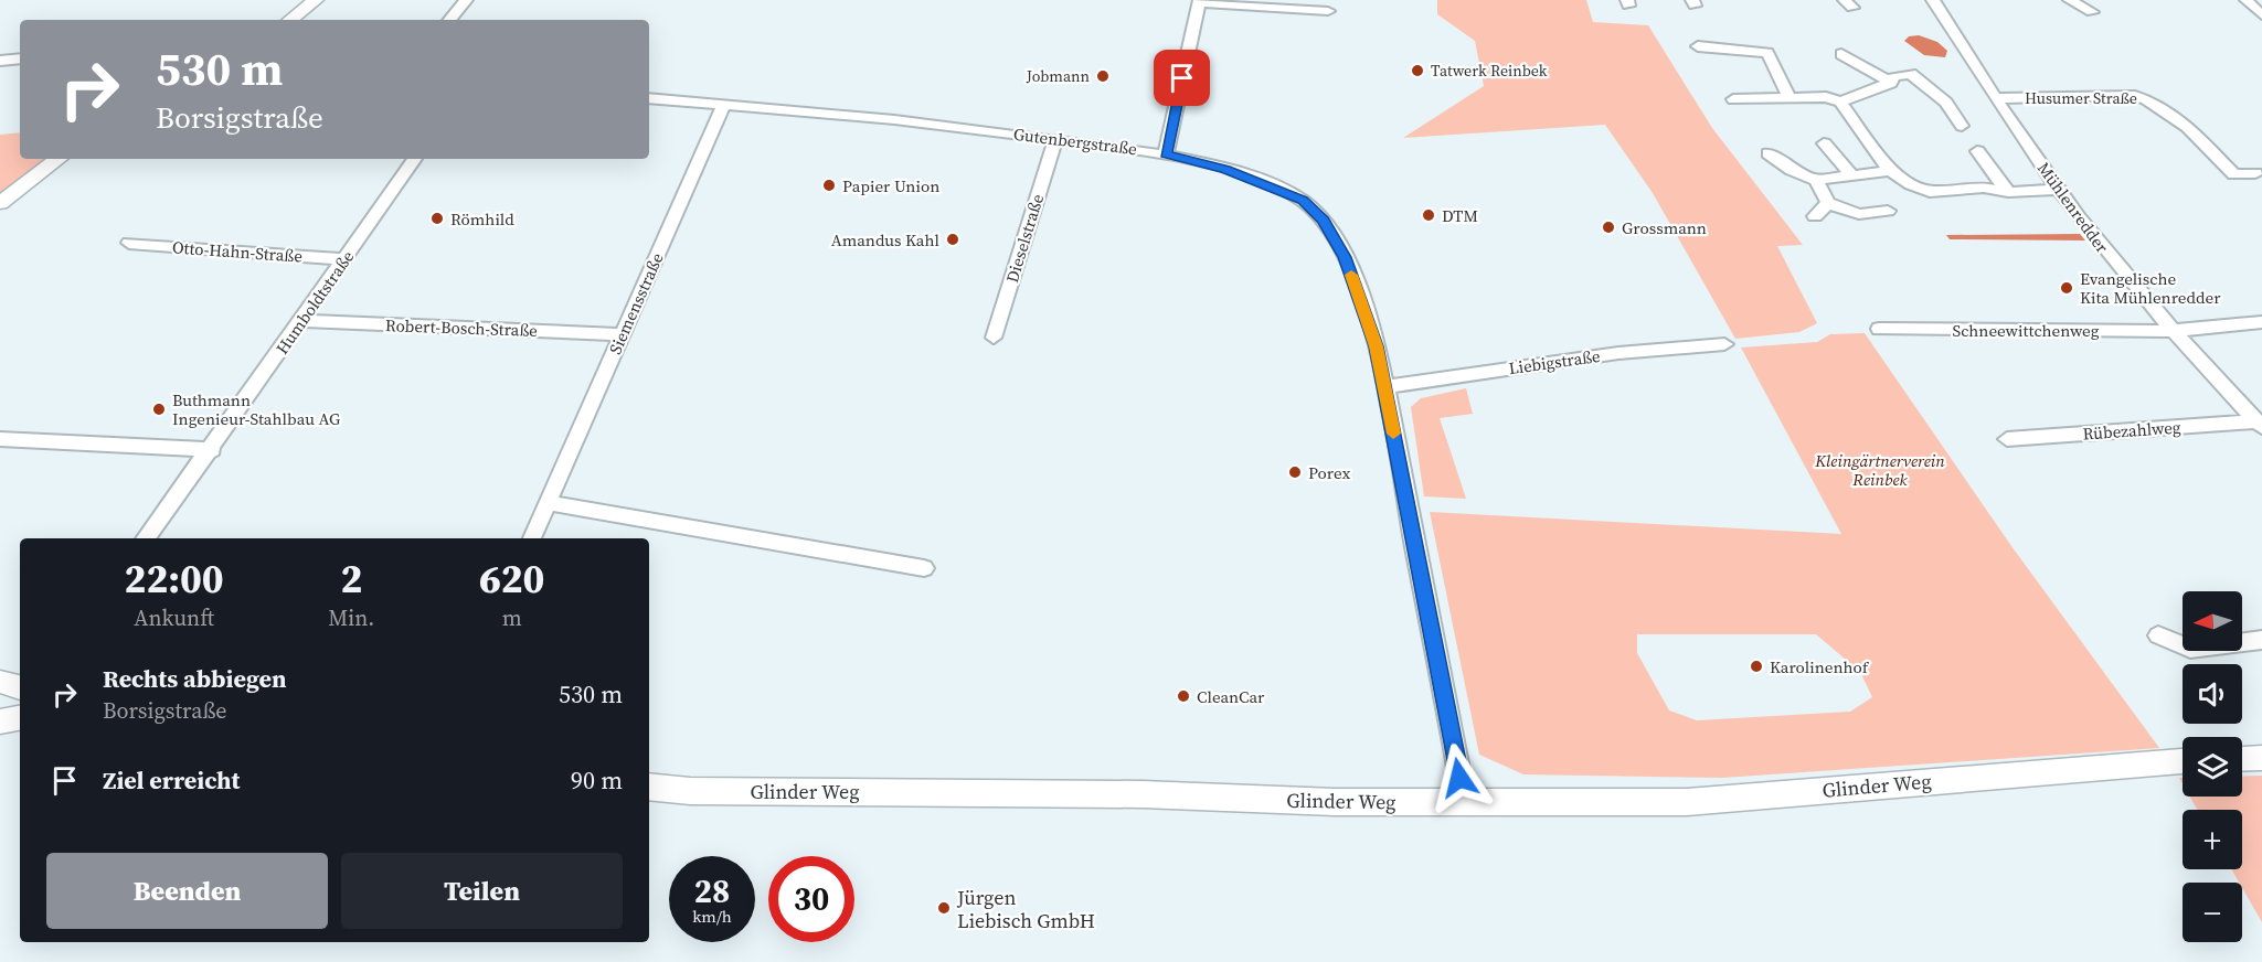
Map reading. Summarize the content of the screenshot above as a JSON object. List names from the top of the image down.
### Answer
{
  "streets": {
    "main road": ["Glinder Weg"],
    "street": [
      "Husumer Straße",
      "Gutenbergstraße",
      "Mühlenredder",
      "Dieselstraße",
      "Otto-Hahn-Straße",
      "Humboldtstraße",
      "Siemensstraße",
      "Robert-Bosch-Straße",
      "Schneewittchenweg",
      "Liebigstraße",
      "Rübezahlweg"
    ]
  },
  "crossings": [
    ["Husumer Straße", "Mühlenredder"],
    ["Gutenbergstraße", "Dieselstraße"],
    ["Gutenbergstraße", "Siemensstraße"],
    ["Gutenbergstraße", "Liebigstraße"],
    ["Gutenbergstraße", "Glinder Weg"],
    ["Mühlenredder", "Schneewittchenweg"],
    ["Mühlenredder", "Rübezahlweg"],
    ["Otto-Hahn-Straße", "Humboldtstraße"],
    ["Humboldtstraße", "Robert-Bosch-Straße"],
    ["Siemensstraße", "Robert-Bosch-Straße"]
  ],
  "parks": ["Kleingärtnerverein Reinbek"],
  "places": [
    "Tatwerk Reinbek",
    "Jobmann",
    "Papier Union",
    "DTM",
    "Römhild",
    "Grossmann",
    "Amandus Kahl",
    "Evangelische Kita Mühlenredder",
    "Buthmann Ingenieur-Stahlbau AG",
    "Porex",
    "Karolinenhof",
    "CleanCar",
    "Jürgen Liebisch GmbH"
  ],
  "north": "left",
  "page": {
    "turn": ["530 m", "Borsigstraße"],
    "eta": [
      "22:00",
      "Ankunft",
      "2",
      "Min.",
      "620",
      "m"
    ],
    "map_buttons": ["+", "−"],
    "list": [
      {
        "name": "Rechts abbiegen",
        "note": "Borsigstraße",
        "value": "530 m"
      },
      {
        "name": "Ziel erreicht",
        "value": "90 m"
      }
    ],
    "buttons": ["Beenden", "Teilen"],
    "speed": "28 km/h",
    "limit": "30"
  }
}
